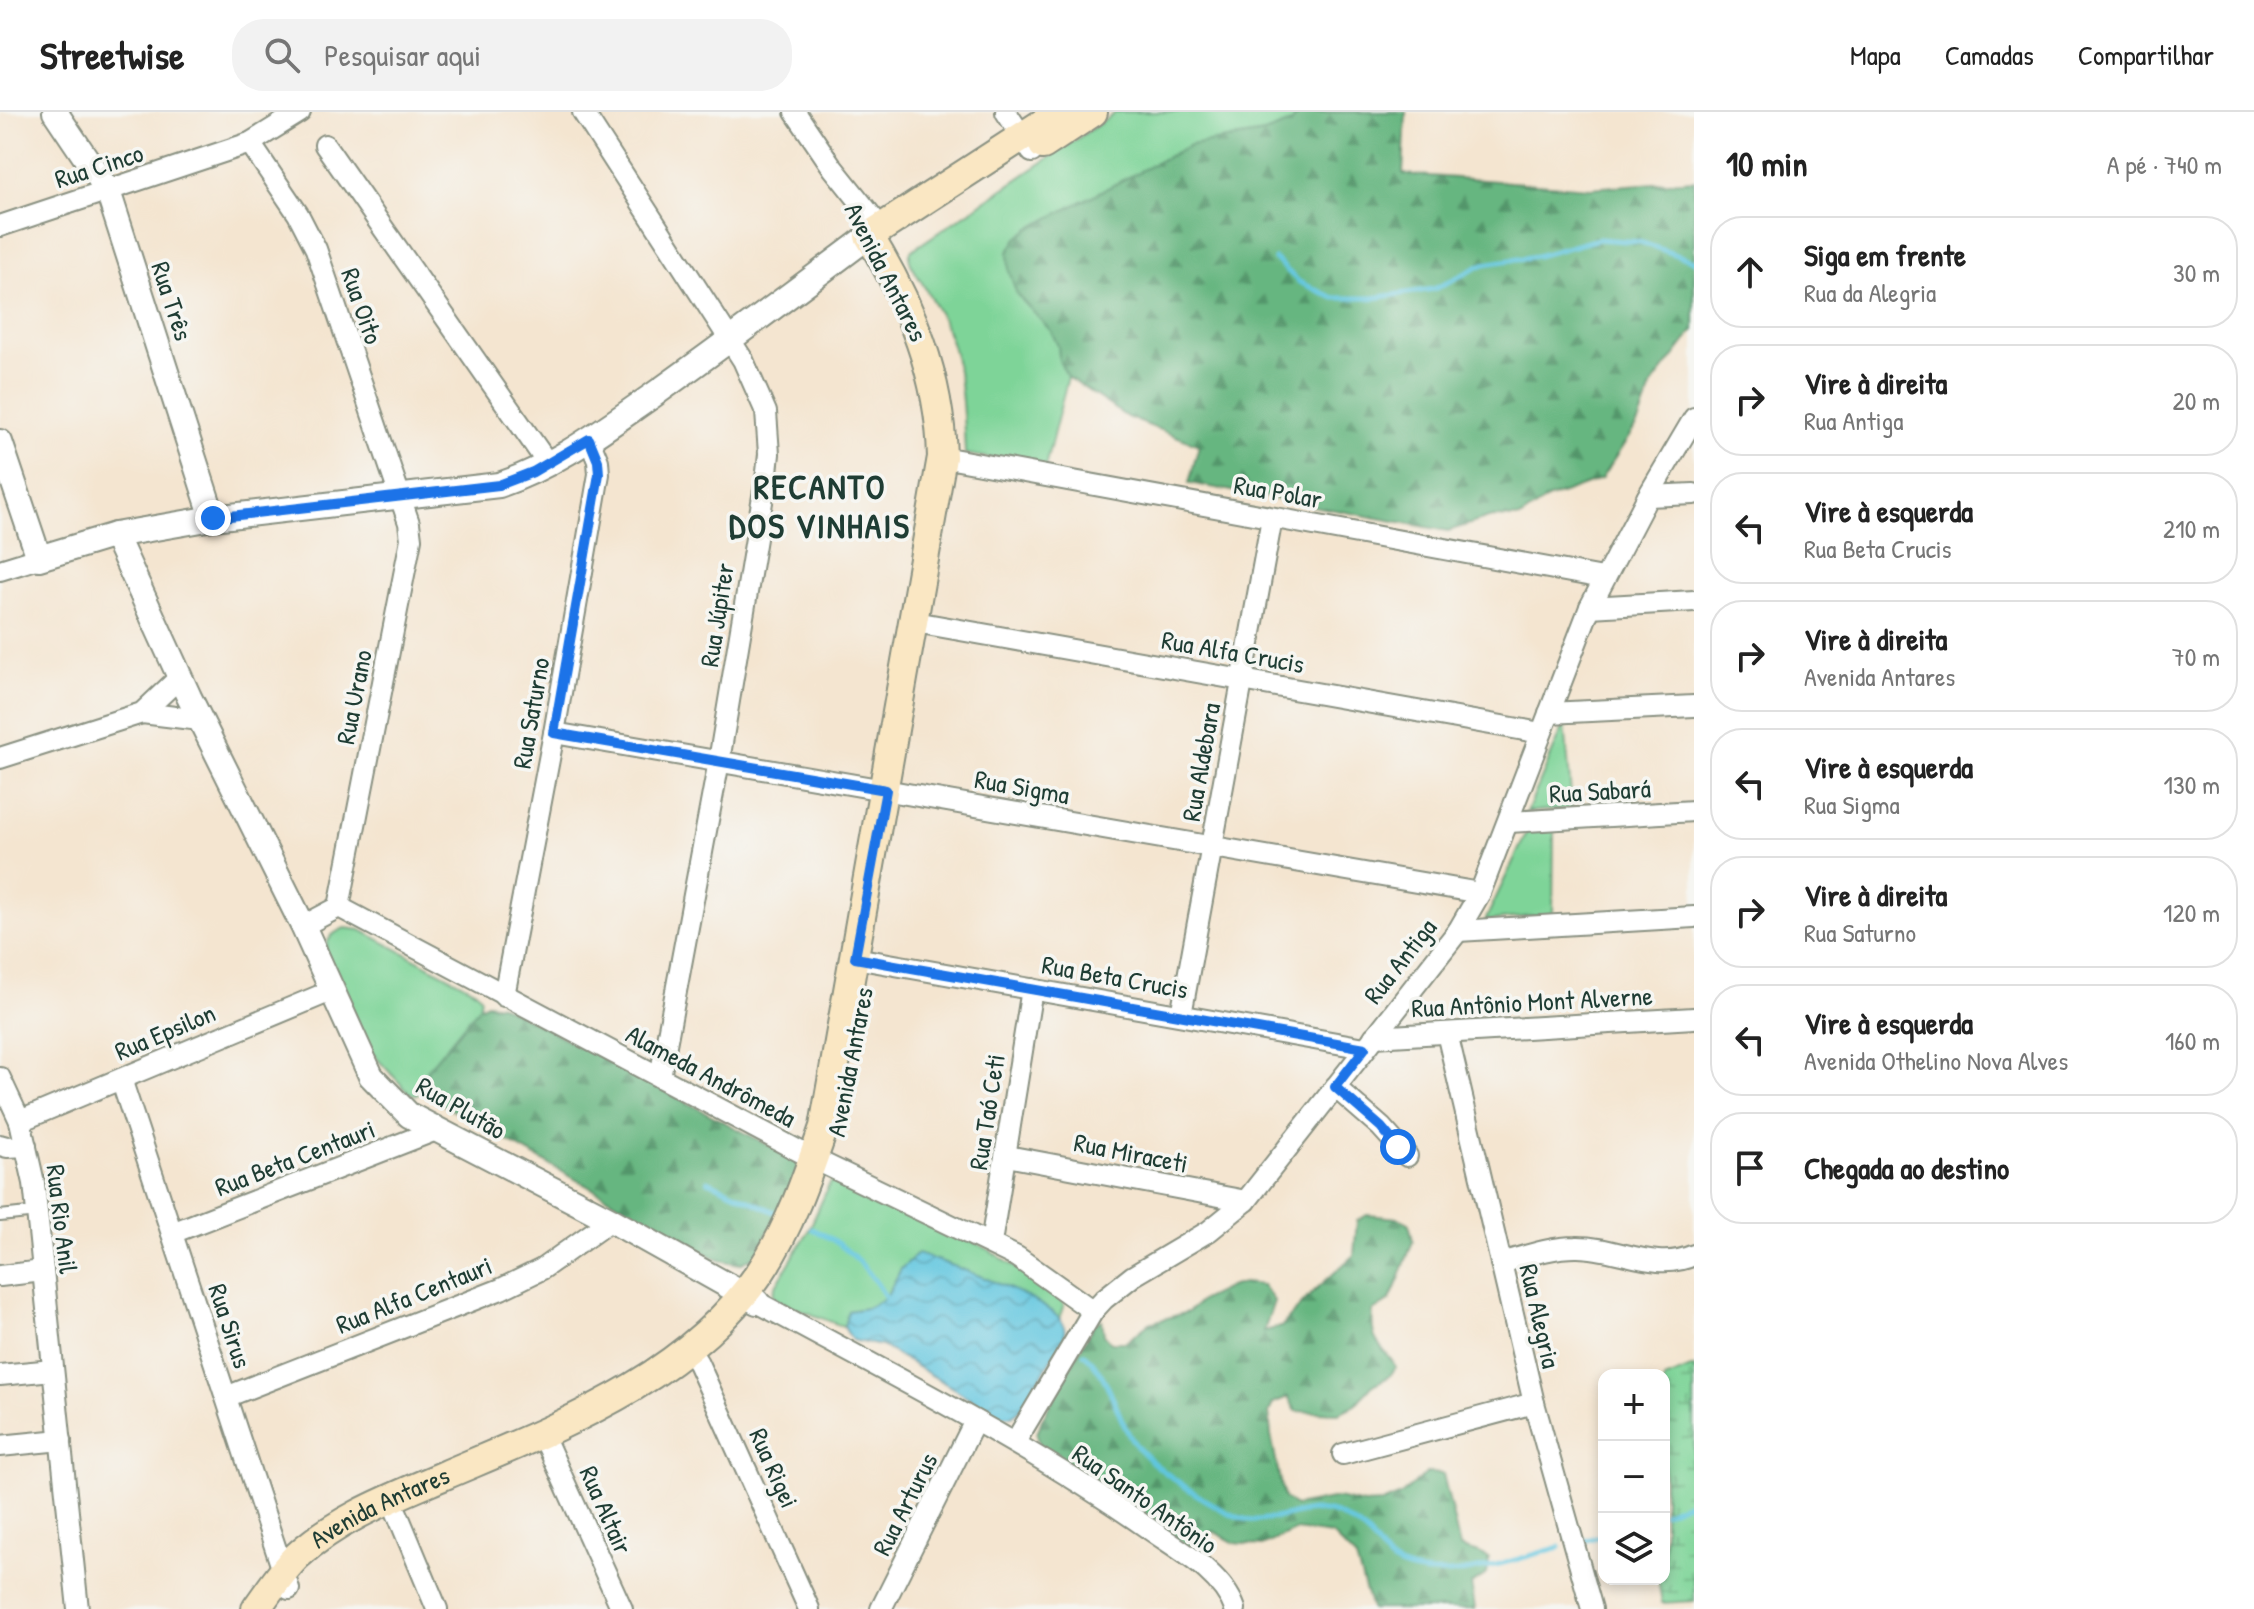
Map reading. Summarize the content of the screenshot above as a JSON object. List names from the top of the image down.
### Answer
{
  "streets": {
    "main road": ["Avenida Antares"],
    "street": [
      "Rua Cinco",
      "Rua Três",
      "Rua Oito",
      "Rua Polar",
      "Rua Júpiter",
      "Rua Alfa Crucis",
      "Rua Urano",
      "Rua Saturno",
      "Rua Aldebara",
      "Rua Sigma",
      "Rua Sabará",
      "Rua Antiga",
      "Rua Beta Crucis",
      "Rua Antônio Mont Alverne",
      "Rua Epsilon",
      "Alameda Andrômeda",
      "Rua Plutão",
      "Rua Taó Ceti",
      "Rua Miraceti",
      "Rua Beta Centauri",
      "Rua Rio Anil",
      "Rua Alfa Centauri",
      "Rua Alegria",
      "Rua Sirus",
      "Rua Rigei",
      "Rua Santo Antônio",
      "Rua Arturus",
      "Rua Altair"
    ]
  },
  "crossings": [
    ["Rua Cinco", "Rua Três"],
    ["Rua Cinco", "Rua Oito"],
    ["Avenida Antares", "Rua Polar"],
    ["Avenida Antares", "Rua Alfa Crucis"],
    ["Avenida Antares", "Rua Sigma"],
    ["Avenida Antares", "Rua Beta Crucis"],
    ["Avenida Antares", "Alameda Andrômeda"],
    ["Avenida Antares", "Rua Plutão"],
    ["Avenida Antares", "Rua Sirus"],
    ["Avenida Antares", "Rua Rigei"],
    ["Avenida Antares", "Rua Altair"],
    ["Rua Oito", "Rua Urano"],
    ["Rua Polar", "Rua Aldebara"],
    ["Rua Polar", "Rua Antiga"],
    ["Rua Júpiter", "Rua Sigma"],
    ["Rua Júpiter", "Alameda Andrômeda"],
    ["Rua Alfa Crucis", "Rua Aldebara"],
    ["Rua Alfa Crucis", "Rua Antiga"],
    ["Rua Urano", "Alameda Andrômeda"],
    ["Rua Saturno", "Rua Sigma"],
    ["Rua Saturno", "Alameda Andrômeda"],
    ["Rua Aldebara", "Rua Sigma"],
    ["Rua Aldebara", "Rua Beta Crucis"],
    ["Rua Sigma", "Rua Antiga"],
    ["Rua Sabará", "Rua Antiga"],
    ["Rua Antiga", "Rua Beta Crucis"],
    ["Rua Antiga", "Rua Antônio Mont Alverne"],
    ["Rua Antiga", "Alameda Andrômeda"],
    ["Rua Antiga", "Rua Plutão"],
    ["Rua Antiga", "Rua Miraceti"],
    ["Rua Antiga", "Rua Santo Antônio"],
    ["Rua Beta Crucis", "Rua Antônio Mont Alverne"],
    ["Rua Beta Crucis", "Rua Taó Ceti"],
    ["Rua Antônio Mont Alverne", "Rua Alegria"],
    ["Rua Epsilon", "Rua Plutão"],
    ["Rua Epsilon", "Rua Rio Anil"],
    ["Rua Epsilon", "Rua Sirus"],
    ["Alameda Andrômeda", "Rua Taó Ceti"],
    ["Rua Plutão", "Rua Beta Centauri"],
    ["Rua Plutão", "Rua Alfa Centauri"],
    ["Rua Plutão", "Rua Santo Antônio"],
    ["Rua Plutão", "Rua Arturus"],
    ["Rua Taó Ceti", "Rua Miraceti"],
    ["Rua Beta Centauri", "Rua Sirus"],
    ["Rua Alfa Centauri", "Rua Sirus"]
  ],
  "districts": ["RECANTO DOS VINHAIS"],
  "page": {
    "header": "Streetwise",
    "search": "Pesquisar aqui",
    "nav": ["Mapa", "Camadas", "Compartilhar"],
    "heading": ["10 min", "A pé · 740 m"],
    "list": [
      ["Siga em frente", "Rua da Alegria", "30 m"],
      ["Vire à direita", "Rua Antiga", "20 m"],
      ["Vire à esquerda", "Rua Beta Crucis", "210 m"],
      ["Vire à direita", "Avenida Antares", "70 m"],
      ["Vire à esquerda", "Rua Sigma", "130 m"],
      ["Vire à direita", "Rua Saturno", "120 m"],
      ["Vire à esquerda", "Avenida Othelino Nova Alves", "160 m"],
      "Chegada ao destino"
    ],
    "map_buttons": ["+", "−"]
  }
}
